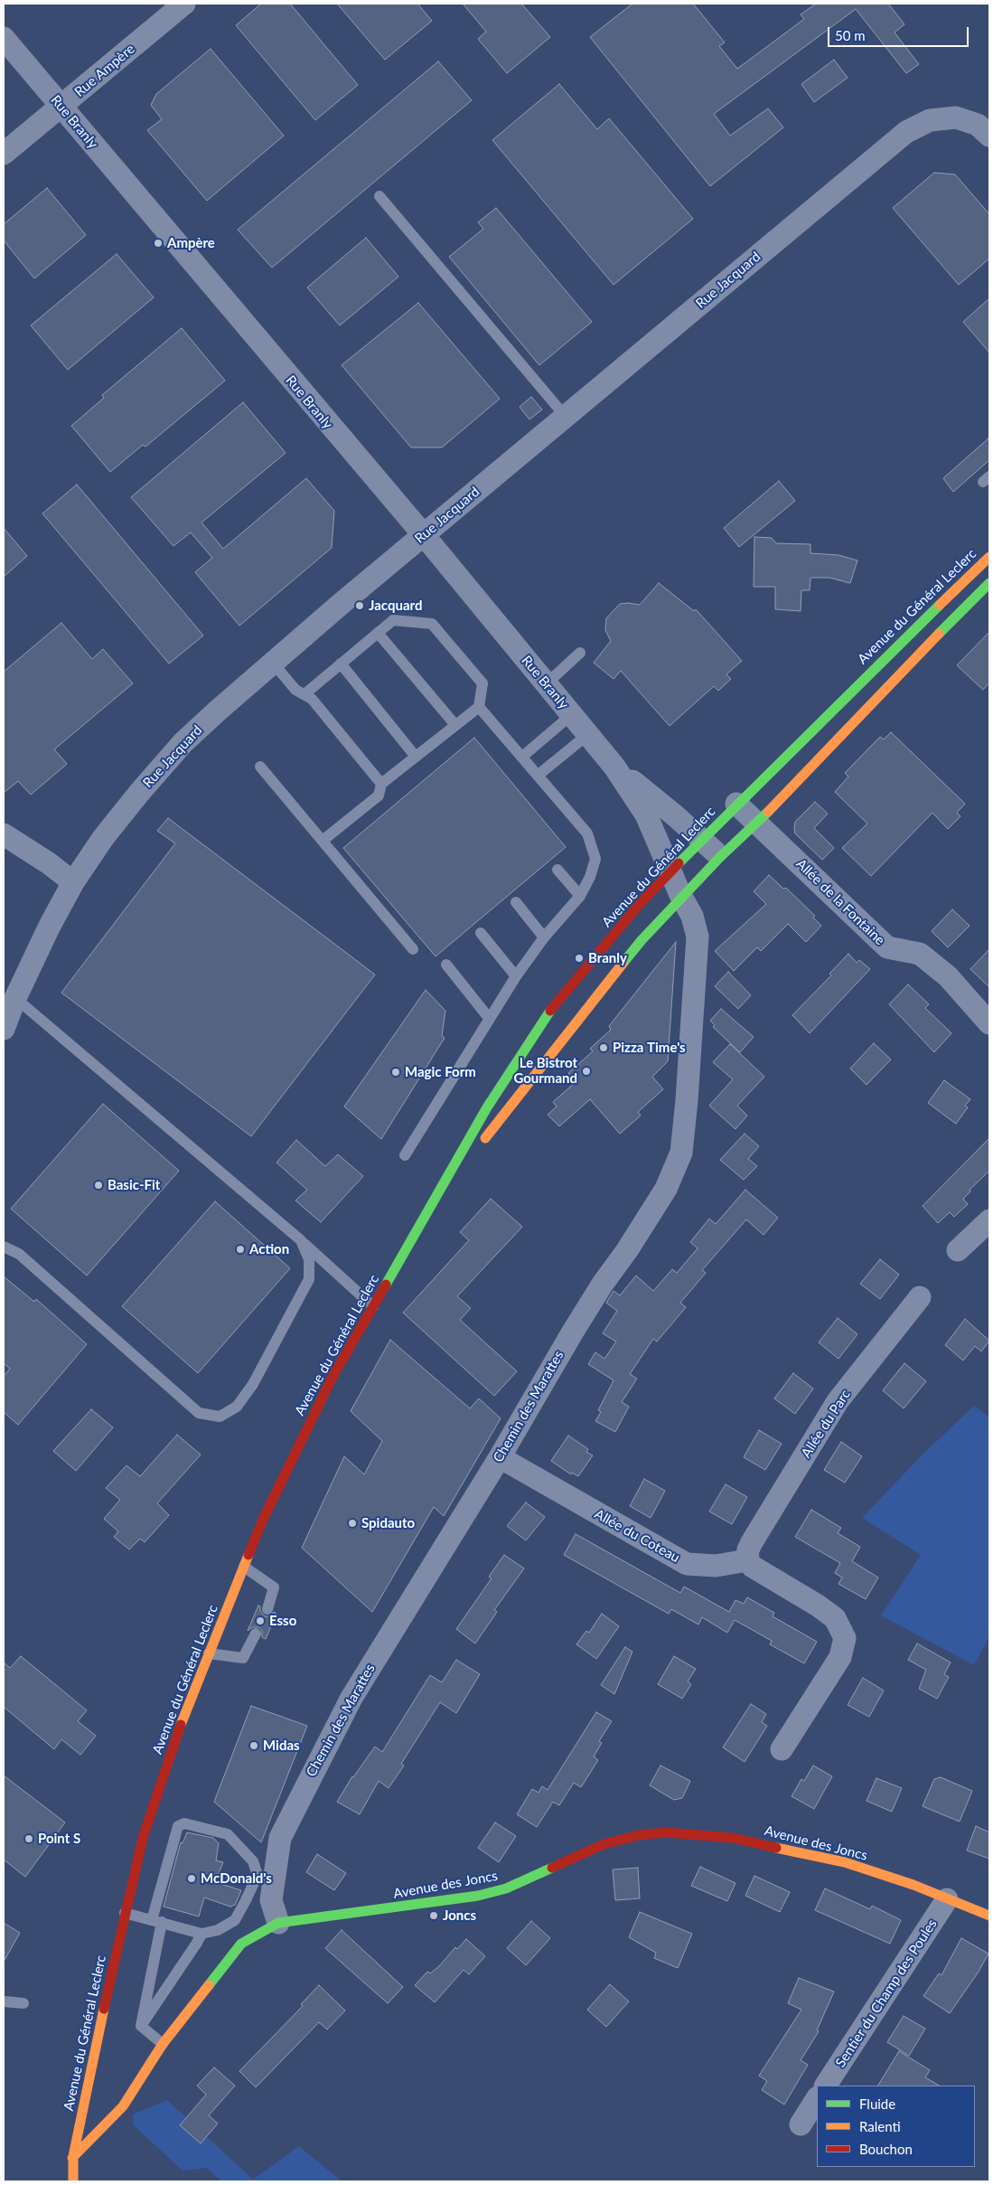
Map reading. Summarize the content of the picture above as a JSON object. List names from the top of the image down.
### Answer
{
  "streets": {
    "main road": ["Avenue du Général Leclerc", "Avenue des Joncs"],
    "street": [
      "Rue Ampère",
      "Rue Branly",
      "Rue Jacquard",
      "Allée de la Fontaine",
      "Chemin des Marattes",
      "Allée du Parc",
      "Allée du Coteau",
      "Sentier du Champ des Poules"
    ]
  },
  "crossings": [
    ["Rue Ampère", "Rue Branly"],
    ["Rue Branly", "Rue Jacquard"],
    ["Rue Branly", "Avenue du Général Leclerc"],
    ["Rue Branly", "Chemin des Marattes"],
    ["Avenue du Général Leclerc", "Allée de la Fontaine"],
    ["Avenue du Général Leclerc", "Chemin des Marattes"],
    ["Avenue du Général Leclerc", "Avenue des Joncs"],
    ["Chemin des Marattes", "Allée du Coteau"],
    ["Chemin des Marattes", "Avenue des Joncs"],
    ["Allée du Parc", "Allée du Coteau"],
    ["Avenue des Joncs", "Sentier du Champ des Poules"]
  ],
  "places": [
    "Ampère",
    "Jacquard",
    "Branly",
    "Pizza Time's",
    "Le Bistrot Gourmand",
    "Magic Form",
    "Basic-Fit",
    "Action",
    "Spidauto",
    "Esso",
    "Midas",
    "Point S",
    "McDonald's",
    "Joncs"
  ],
  "legend": ["Fluide", "Ralenti", "Bouchon"],
  "scale_bar": "50 m"
}
